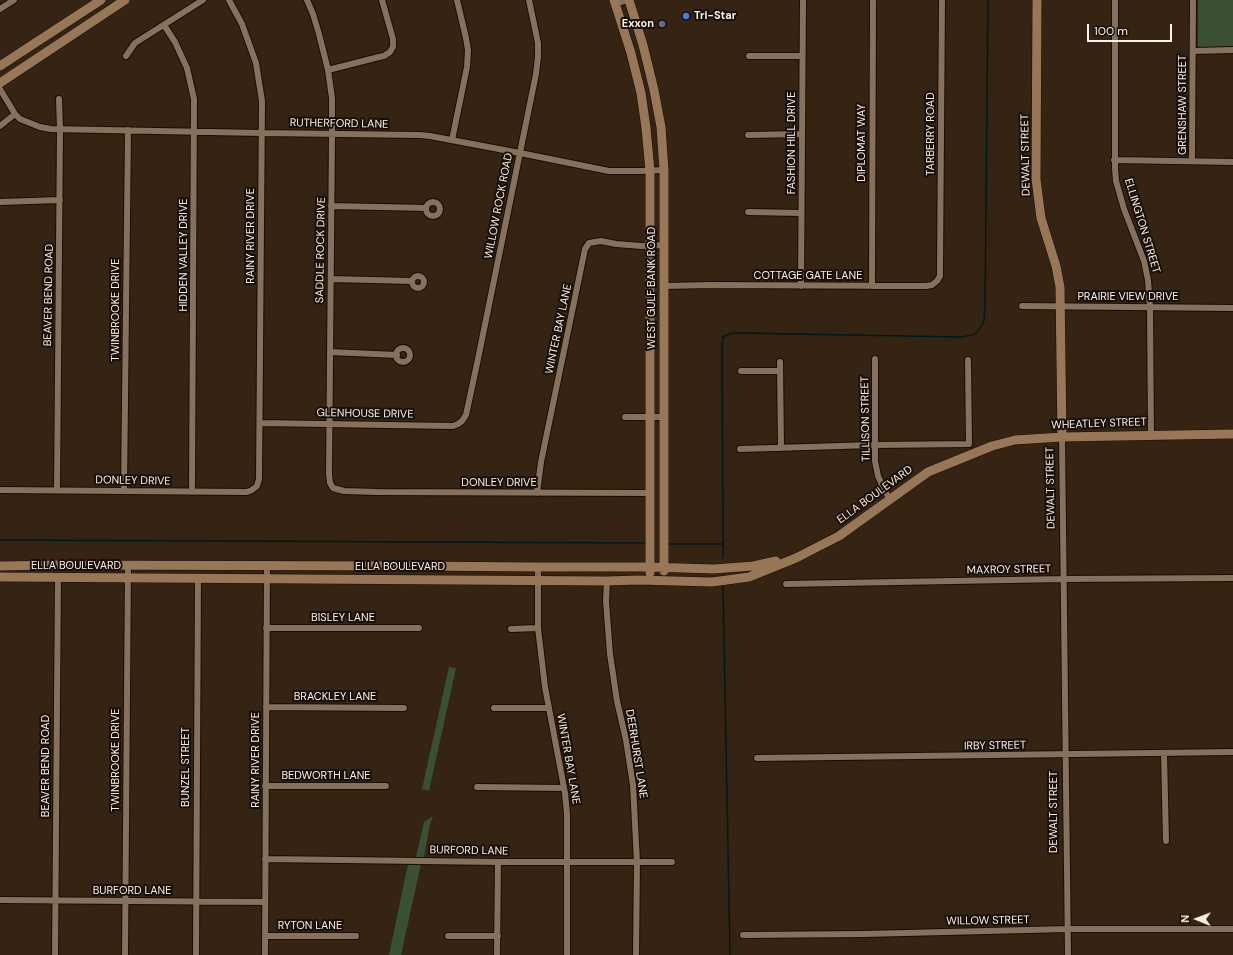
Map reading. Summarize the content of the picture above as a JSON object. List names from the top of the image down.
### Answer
{
  "streets": {
    "main road": [
      "DEWALT STREET",
      "WEST GULF BANK ROAD",
      "WHEATLEY STREET",
      "ELLA BOULEVARD"
    ],
    "street": [
      "GRENSHAW STREET",
      "RUTHERFORD LANE",
      "TARBERRY ROAD",
      "FASHION HILL DRIVE",
      "DIPLOMAT WAY",
      "WILLOW ROCK ROAD",
      "ELLINGTON STREET",
      "RAINY RIVER DRIVE",
      "SADDLE ROCK DRIVE",
      "HIDDEN VALLEY DRIVE",
      "COTTAGE GATE LANE",
      "BEAVER BEND ROAD",
      "PRAIRIE VIEW DRIVE",
      "TWINBROOKE DRIVE",
      "WINTER BAY LANE",
      "GLENHOUSE DRIVE",
      "TILLISON STREET",
      "DONLEY DRIVE",
      "MAXROY STREET",
      "BISLEY LANE",
      "BRACKLEY LANE",
      "IRBY STREET",
      "DEERHURST LANE",
      "BUNZEL STREET",
      "BEDWORTH LANE",
      "BURFORD LANE",
      "WILLOW STREET",
      "RYTON LANE"
    ]
  },
  "crossings": [
    ["RUTHERFORD LANE", "WILLOW ROCK ROAD"],
    ["RUTHERFORD LANE", "RAINY RIVER DRIVE"],
    ["RUTHERFORD LANE", "SADDLE ROCK DRIVE"],
    ["RUTHERFORD LANE", "HIDDEN VALLEY DRIVE"],
    ["RUTHERFORD LANE", "WEST GULF BANK ROAD"],
    ["RUTHERFORD LANE", "BEAVER BEND ROAD"],
    ["RUTHERFORD LANE", "TWINBROOKE DRIVE"],
    ["TARBERRY ROAD", "COTTAGE GATE LANE"],
    ["FASHION HILL DRIVE", "COTTAGE GATE LANE"],
    ["DIPLOMAT WAY", "COTTAGE GATE LANE"],
    ["DEWALT STREET", "PRAIRIE VIEW DRIVE"],
    ["DEWALT STREET", "WHEATLEY STREET"],
    ["DEWALT STREET", "MAXROY STREET"],
    ["DEWALT STREET", "IRBY STREET"],
    ["DEWALT STREET", "WILLOW STREET"],
    ["WILLOW ROCK ROAD", "GLENHOUSE DRIVE"],
    ["ELLINGTON STREET", "PRAIRIE VIEW DRIVE"],
    ["ELLINGTON STREET", "WHEATLEY STREET"],
    ["RAINY RIVER DRIVE", "GLENHOUSE DRIVE"],
    ["RAINY RIVER DRIVE", "DONLEY DRIVE"],
    ["RAINY RIVER DRIVE", "ELLA BOULEVARD"],
    ["RAINY RIVER DRIVE", "BISLEY LANE"],
    ["RAINY RIVER DRIVE", "BRACKLEY LANE"],
    ["RAINY RIVER DRIVE", "BEDWORTH LANE"],
    ["RAINY RIVER DRIVE", "BURFORD LANE"],
    ["RAINY RIVER DRIVE", "RYTON LANE"],
    ["SADDLE ROCK DRIVE", "GLENHOUSE DRIVE"],
    ["SADDLE ROCK DRIVE", "DONLEY DRIVE"],
    ["HIDDEN VALLEY DRIVE", "DONLEY DRIVE"],
    ["COTTAGE GATE LANE", "WEST GULF BANK ROAD"],
    ["WEST GULF BANK ROAD", "WINTER BAY LANE"],
    ["WEST GULF BANK ROAD", "DONLEY DRIVE"],
    ["WEST GULF BANK ROAD", "ELLA BOULEVARD"],
    ["BEAVER BEND ROAD", "DONLEY DRIVE"],
    ["BEAVER BEND ROAD", "ELLA BOULEVARD"],
    ["BEAVER BEND ROAD", "BURFORD LANE"],
    ["TWINBROOKE DRIVE", "DONLEY DRIVE"],
    ["TWINBROOKE DRIVE", "ELLA BOULEVARD"],
    ["TWINBROOKE DRIVE", "BURFORD LANE"],
    ["WINTER BAY LANE", "DONLEY DRIVE"],
    ["WINTER BAY LANE", "ELLA BOULEVARD"],
    ["WINTER BAY LANE", "BURFORD LANE"],
    ["TILLISON STREET", "ELLA BOULEVARD"],
    ["WHEATLEY STREET", "ELLA BOULEVARD"],
    ["ELLA BOULEVARD", "DEERHURST LANE"],
    ["ELLA BOULEVARD", "BUNZEL STREET"],
    ["DEERHURST LANE", "BURFORD LANE"],
    ["BUNZEL STREET", "BURFORD LANE"]
  ],
  "places": ["Tri-Star", "Exxon"],
  "scale_bar": "100 m",
  "north": "left"
}
